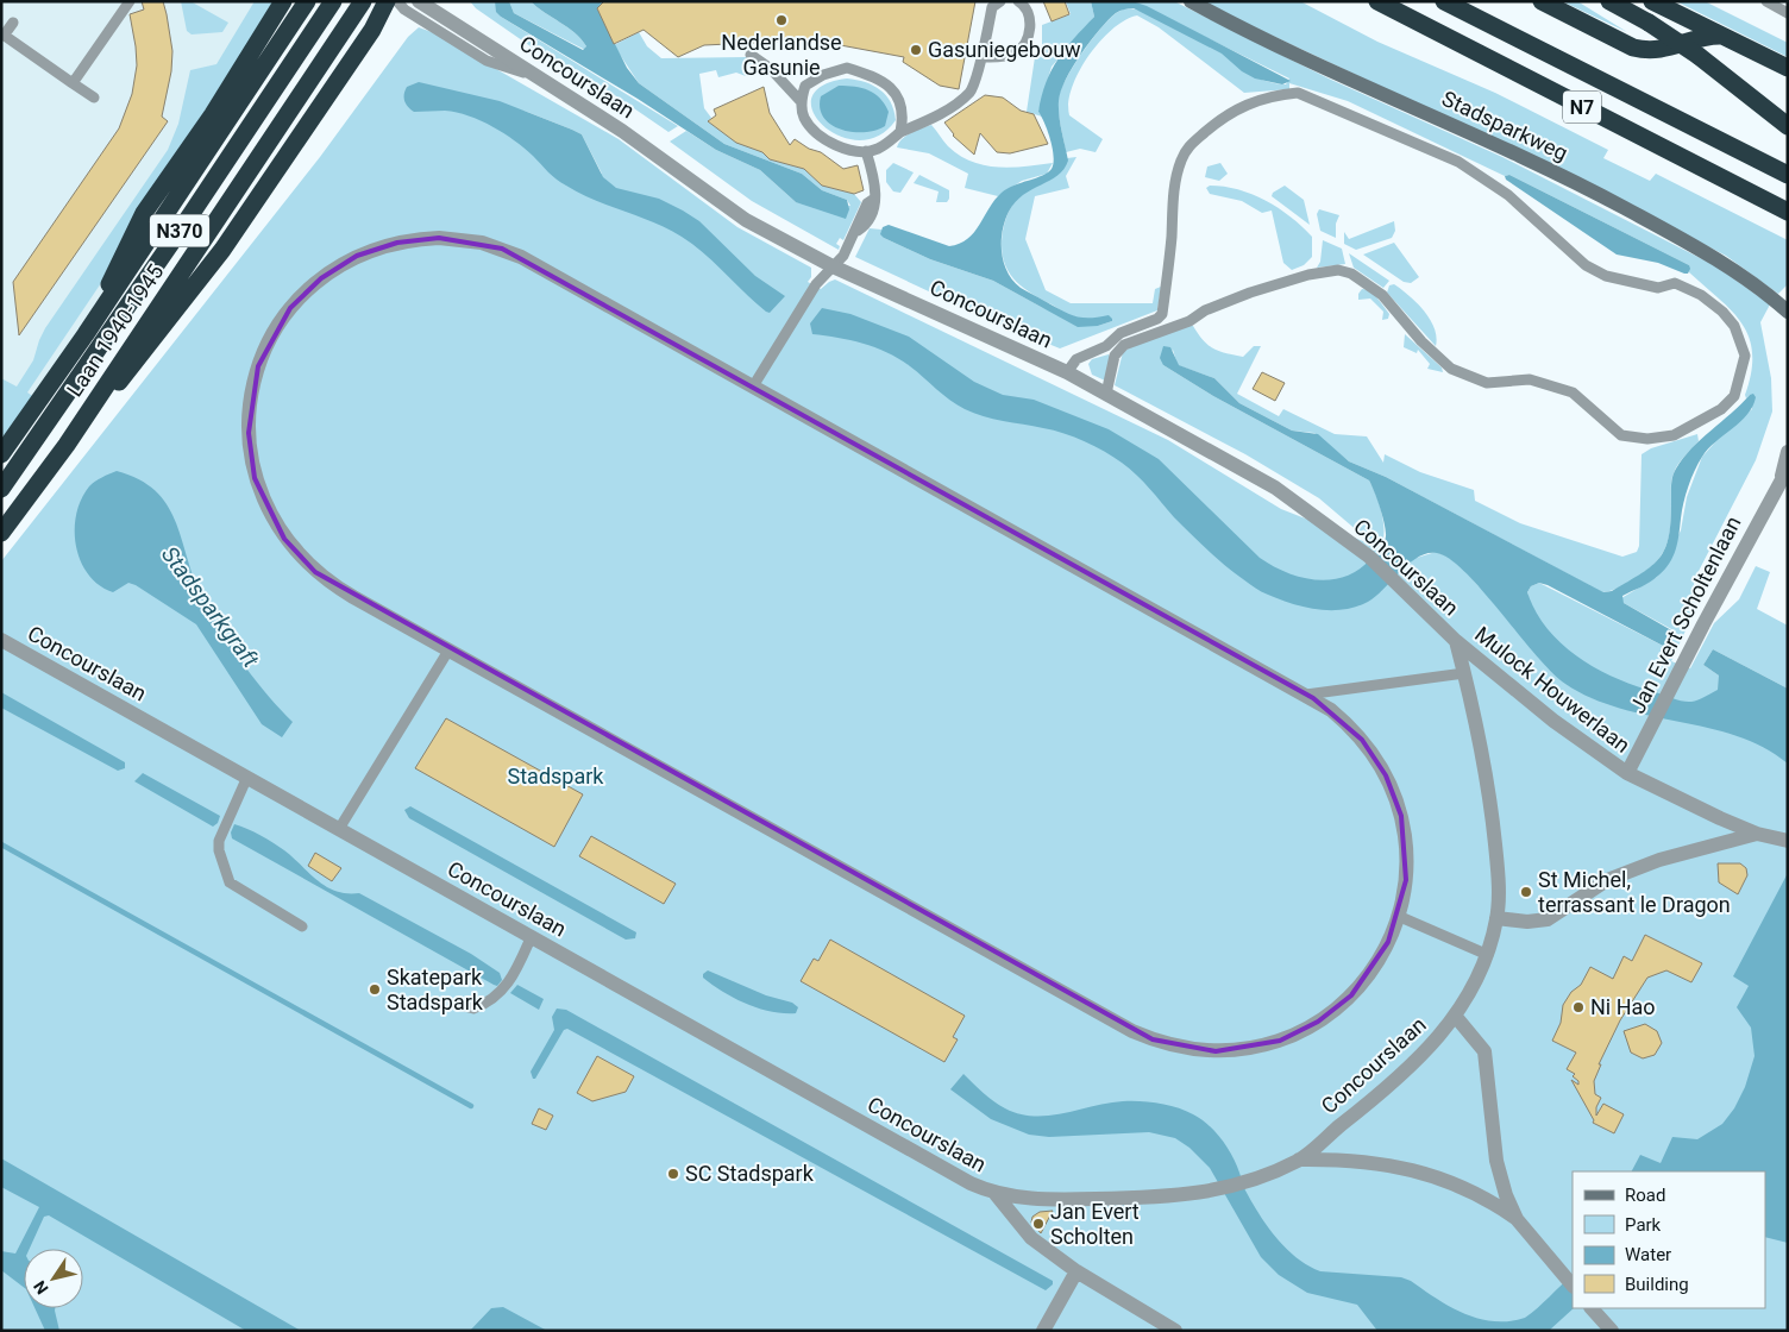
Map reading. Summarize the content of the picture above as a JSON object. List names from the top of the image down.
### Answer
{
  "streets": {
    "highway": ["N7", "N370", "Laan 1940-1945"],
    "main road": ["Stadsparkweg"],
    "street": ["Concourslaan", "Jan Evert Scholtenlaan", "Mulock Houwerlaan"]
  },
  "crossings": [
    ["Concourslaan", "Mulock Houwerlaan"],
    ["N370", "Laan 1940-1945"],
    ["Jan Evert Scholtenlaan", "Mulock Houwerlaan"]
  ],
  "water": ["Stadsparkgraft"],
  "parks": ["Stadspark"],
  "places": [
    "Nederlandse Gasunie",
    "Gasuniegebouw",
    "St Michel, terrassant le Dragon",
    "Skatepark Stadspark",
    "Ni Hao",
    "SC Stadspark",
    "Jan Evert Scholten"
  ],
  "legend": [
    "Road",
    "Park",
    "Water",
    "Building"
  ],
  "north": "bottom left"
}
